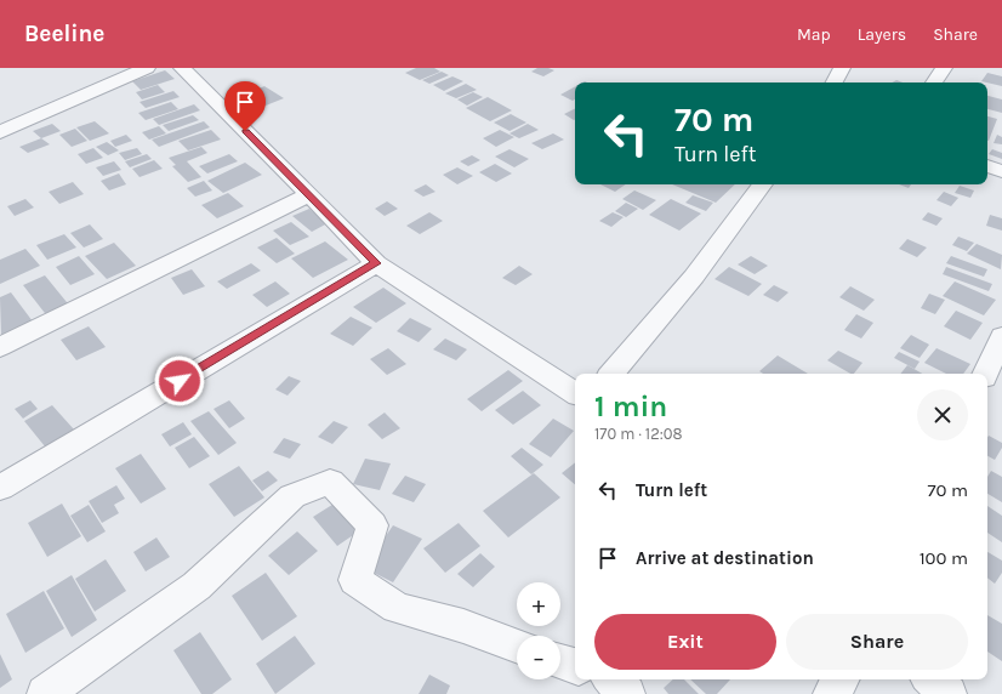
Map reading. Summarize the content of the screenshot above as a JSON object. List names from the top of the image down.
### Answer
{
  "page": {
    "header": "Beeline",
    "nav": ["Map", "Layers", "Share"],
    "turn": ["70 m", "Turn left"],
    "heading": ["1 min", "170 m · 12:08"],
    "list": [
      {
        "name": "Turn left",
        "value": "70 m"
      },
      {
        "name": "Arrive at destination",
        "value": "100 m"
      }
    ],
    "map_buttons": ["+", "−"],
    "buttons": ["Exit", "Share"]
  }
}
